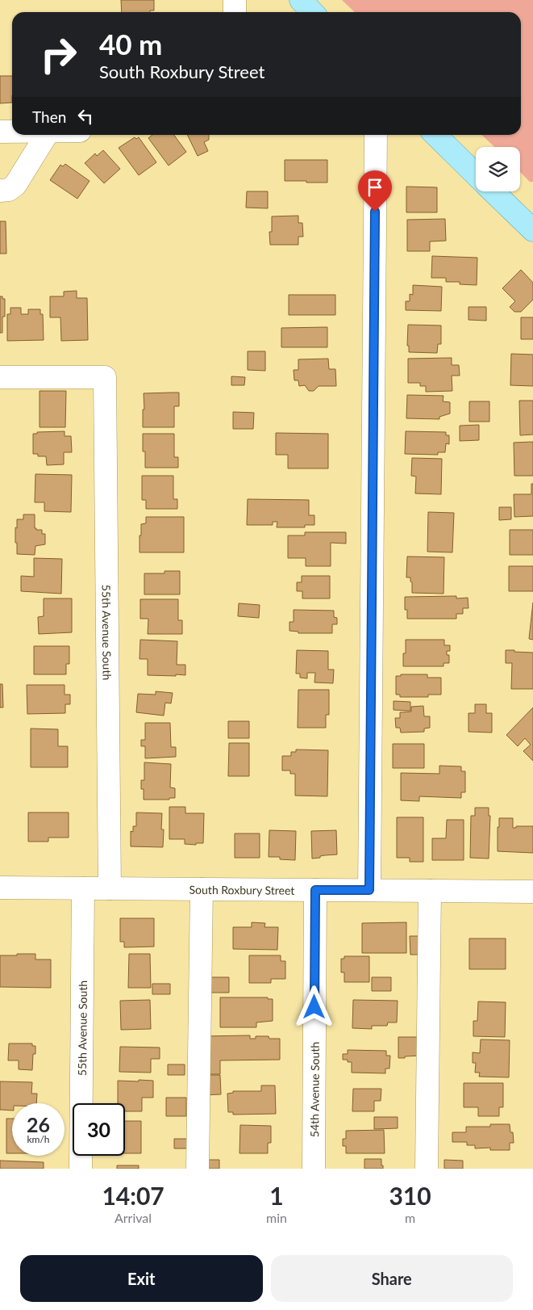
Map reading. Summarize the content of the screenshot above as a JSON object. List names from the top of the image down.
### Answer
{
  "streets": {
    "street": ["55th Avenue South", "South Roxbury Street", "54th Avenue South"]
  },
  "crossings": [
    ["55th Avenue South", "South Roxbury Street"],
    ["South Roxbury Street", "54th Avenue South"]
  ],
  "page": {
    "turn": ["40 m", "South Roxbury Street"],
    "then": "Then",
    "speed": "26 km/h",
    "limit": "30",
    "eta": [
      "14:07",
      "Arrival",
      "1",
      "min",
      "310",
      "m"
    ],
    "buttons": ["Exit", "Share"]
  }
}
